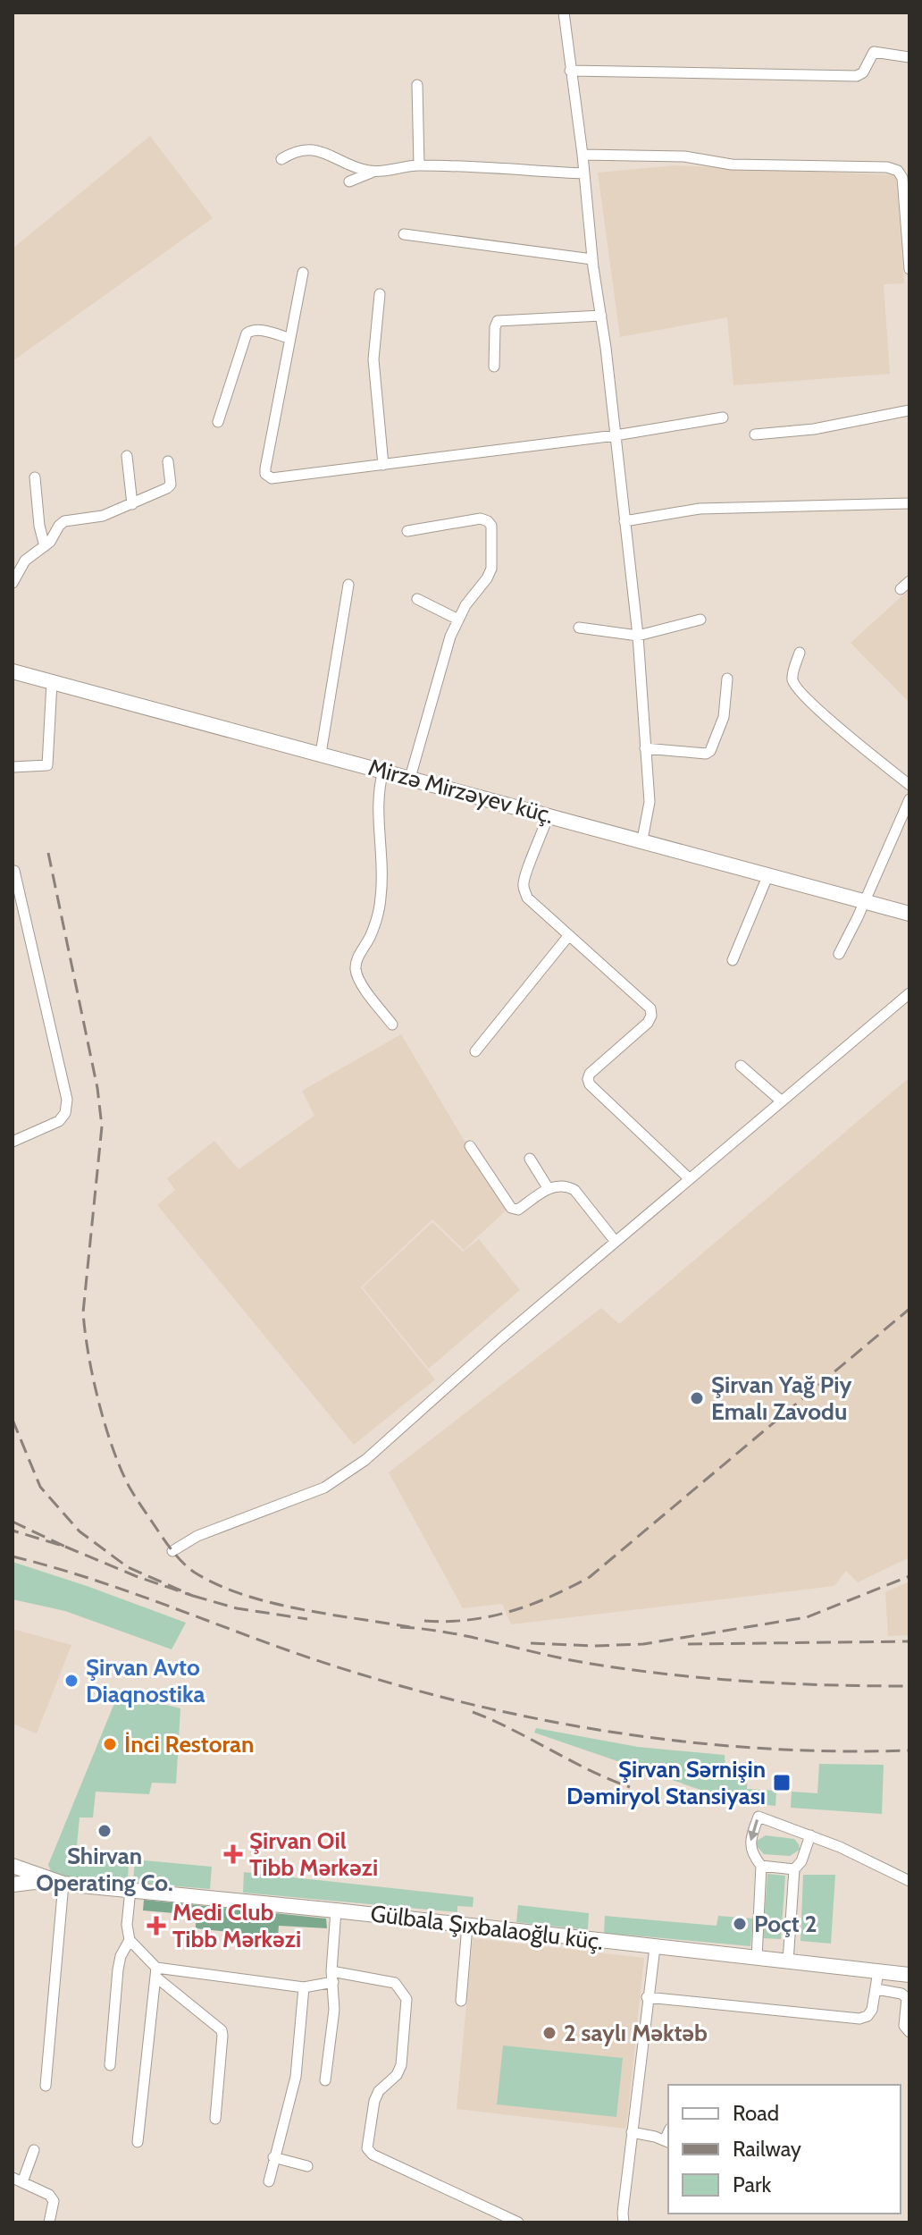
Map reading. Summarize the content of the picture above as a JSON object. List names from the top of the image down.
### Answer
{
  "streets": {
    "main road": ["Mirzə Mirzəyev küç.", "Gülbala Şıxbalaoğlu küç."]
  },
  "places": {
    "other": [
      "Şirvan Yağ Piy Emalı Zavodu",
      "Şirvan Avto Diaqnostika",
      "İnci Restoran",
      "Shirvan Operating Co.",
      "Poçt 2",
      "2 saylı Məktəb"
    ],
    "transit": ["Şirvan Sərnişin Dəmiryol Stansiyası"],
    "health": ["Şirvan Oil Tibb Mərkəzi", "Medi Club Tibb Mərkəzi"]
  },
  "legend": ["Road", "Railway", "Park"]
}
